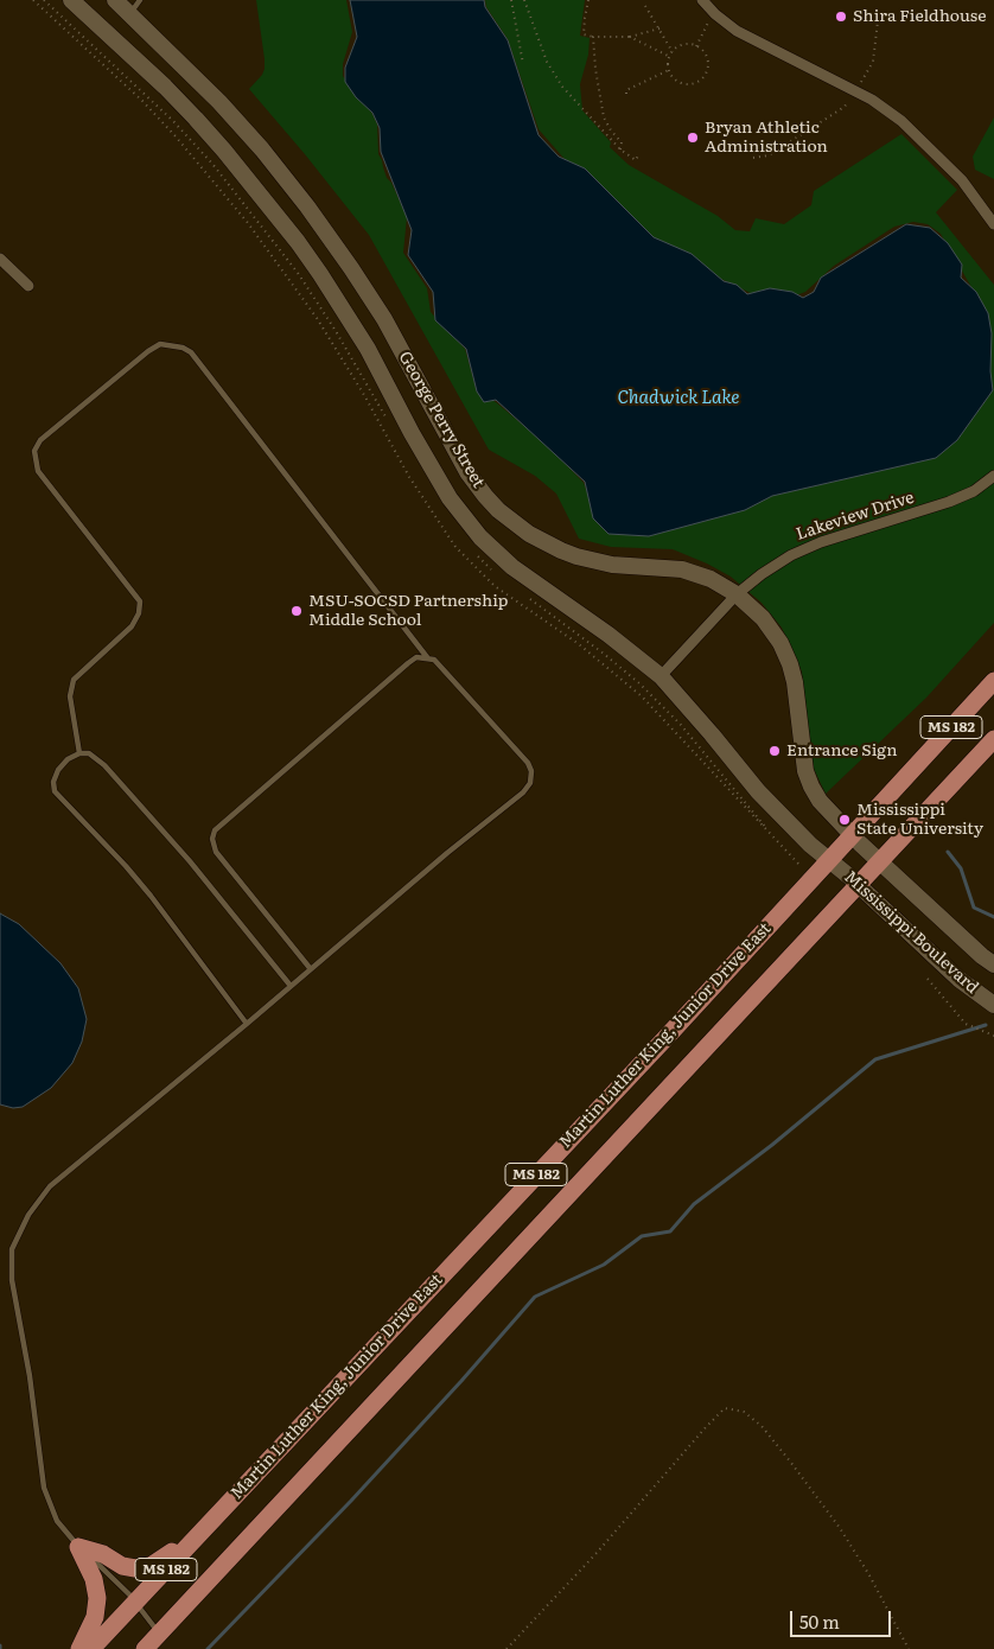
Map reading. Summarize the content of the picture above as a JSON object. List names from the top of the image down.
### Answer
{
  "streets": {
    "main road": ["MS 182", "Martin Luther King, Junior Drive East"],
    "street": ["George Perry Street", "Lakeview Drive", "Mississippi Boulevard"]
  },
  "crossings": [
    ["George Perry Street", "Lakeview Drive"],
    ["George Perry Street", "Mississippi Boulevard"],
    ["George Perry Street", "Martin Luther King, Junior Drive East"],
    ["MS 182", "Mississippi Boulevard"],
    ["Mississippi Boulevard", "Martin Luther King, Junior Drive East"]
  ],
  "water": ["Chadwick Lake"],
  "places": [
    "Shira Fieldhouse",
    "Bryan Athletic Administration",
    "MSU-SOCSD Partnership Middle School",
    "Entrance Sign",
    "Mississippi State University"
  ],
  "scale_bar": "50 m"
}
